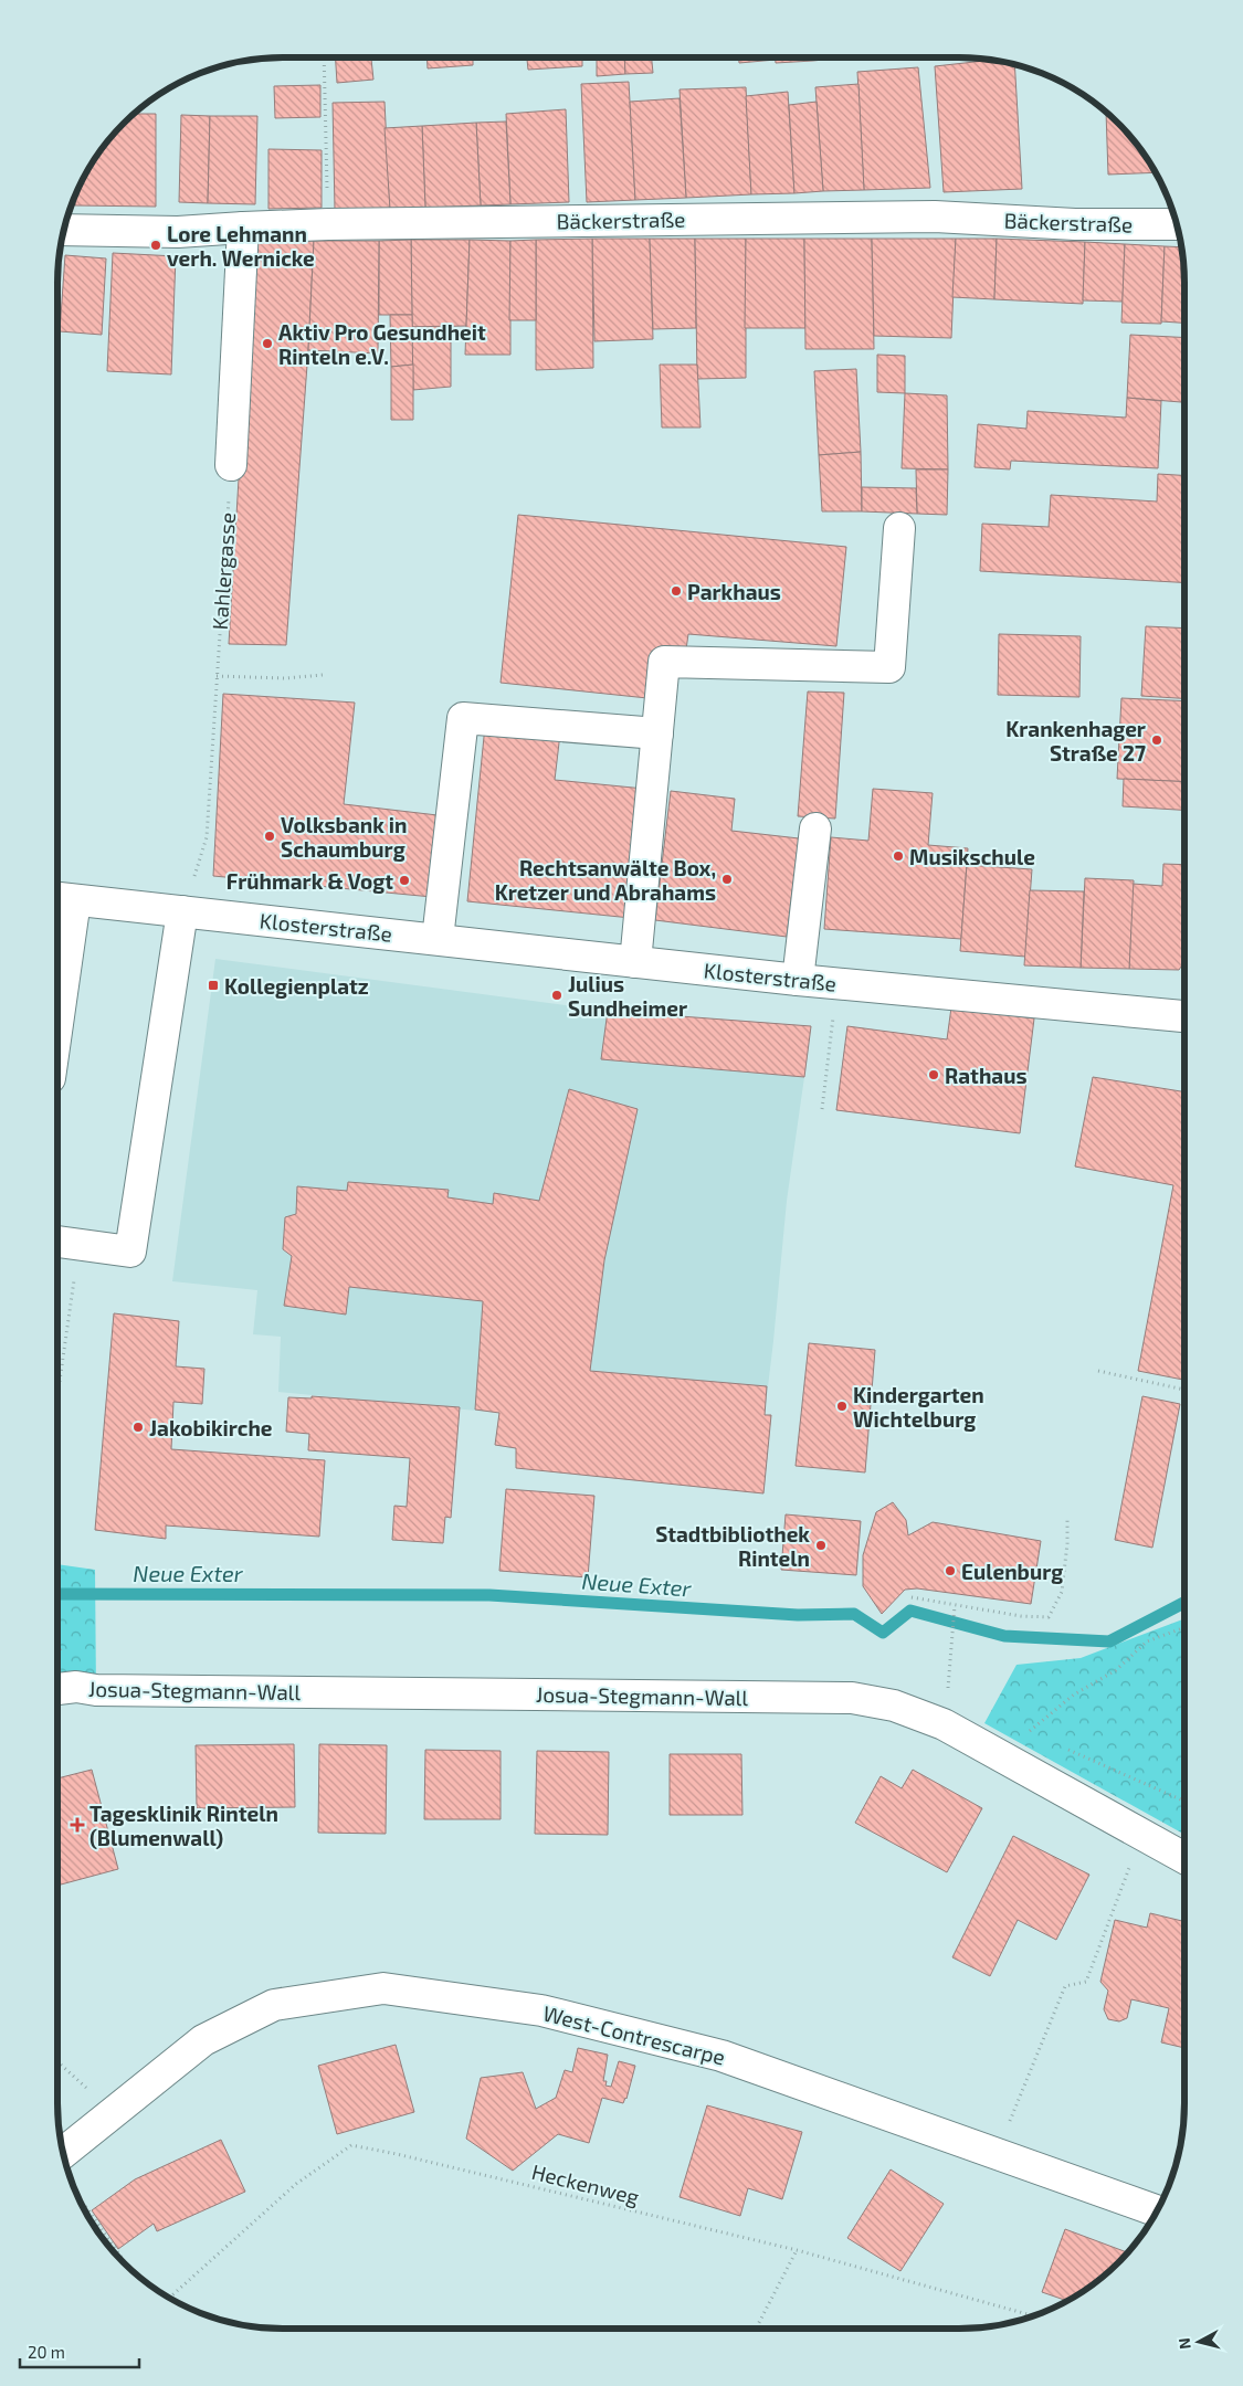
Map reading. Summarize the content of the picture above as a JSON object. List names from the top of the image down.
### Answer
{
  "streets": {
    "street": [
      "Bäckerstraße",
      "Klosterstraße",
      "Josua-Stegmann-Wall",
      "West-Contrescarpe"
    ],
    "path": ["Kahlergasse", "Heckenweg"]
  },
  "crossings": [
    ["Kahlergasse", "Klosterstraße"]
  ],
  "water": ["Neue Exter"],
  "places": {
    "other": [
      "Lore Lehmann verh. Wernicke",
      "Aktiv Pro Gesundheit Rinteln e.V.",
      "Parkhaus",
      "Krankenhager Straße 27",
      "Volksbank in Schaumburg",
      "Musikschule",
      "Rechtsanwälte Box, Kretzer und Abrahams",
      "Frühmark & Vogt",
      "Julius Sundheimer",
      "Rathaus",
      "Kindergarten Wichtelburg",
      "Jakobikirche",
      "Stadtbibliothek Rinteln",
      "Eulenburg"
    ],
    "transit": ["Kollegienplatz"],
    "health": ["Tagesklinik Rinteln (Blumenwall)"]
  },
  "scale_bar": "20 m",
  "north": "left"
}
